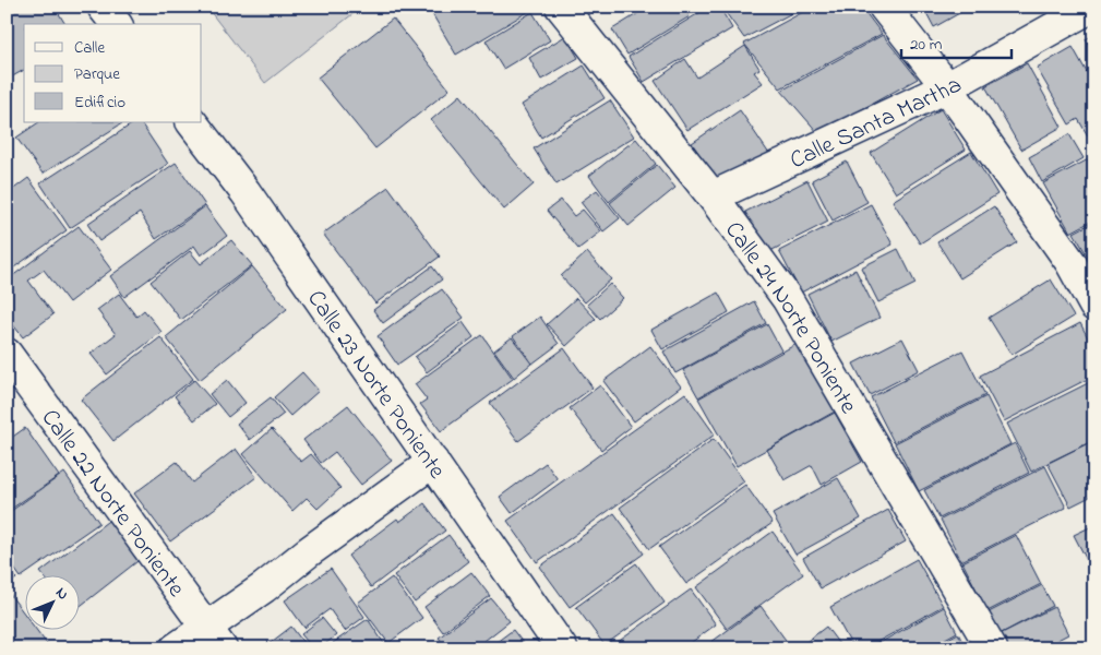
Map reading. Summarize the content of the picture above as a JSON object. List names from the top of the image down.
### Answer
{
  "streets": {
    "street": [
      "Calle Santa Martha",
      "Calle 24 Norte Poniente",
      "Calle 23 Norte Poniente",
      "Calle 22 Norte Poniente"
    ]
  },
  "crossings": [
    ["Calle Santa Martha", "Calle 24 Norte Poniente"]
  ],
  "legend": ["Calle", "Parque", "Edificio"],
  "scale_bar": "20 m",
  "north": "top right"
}
